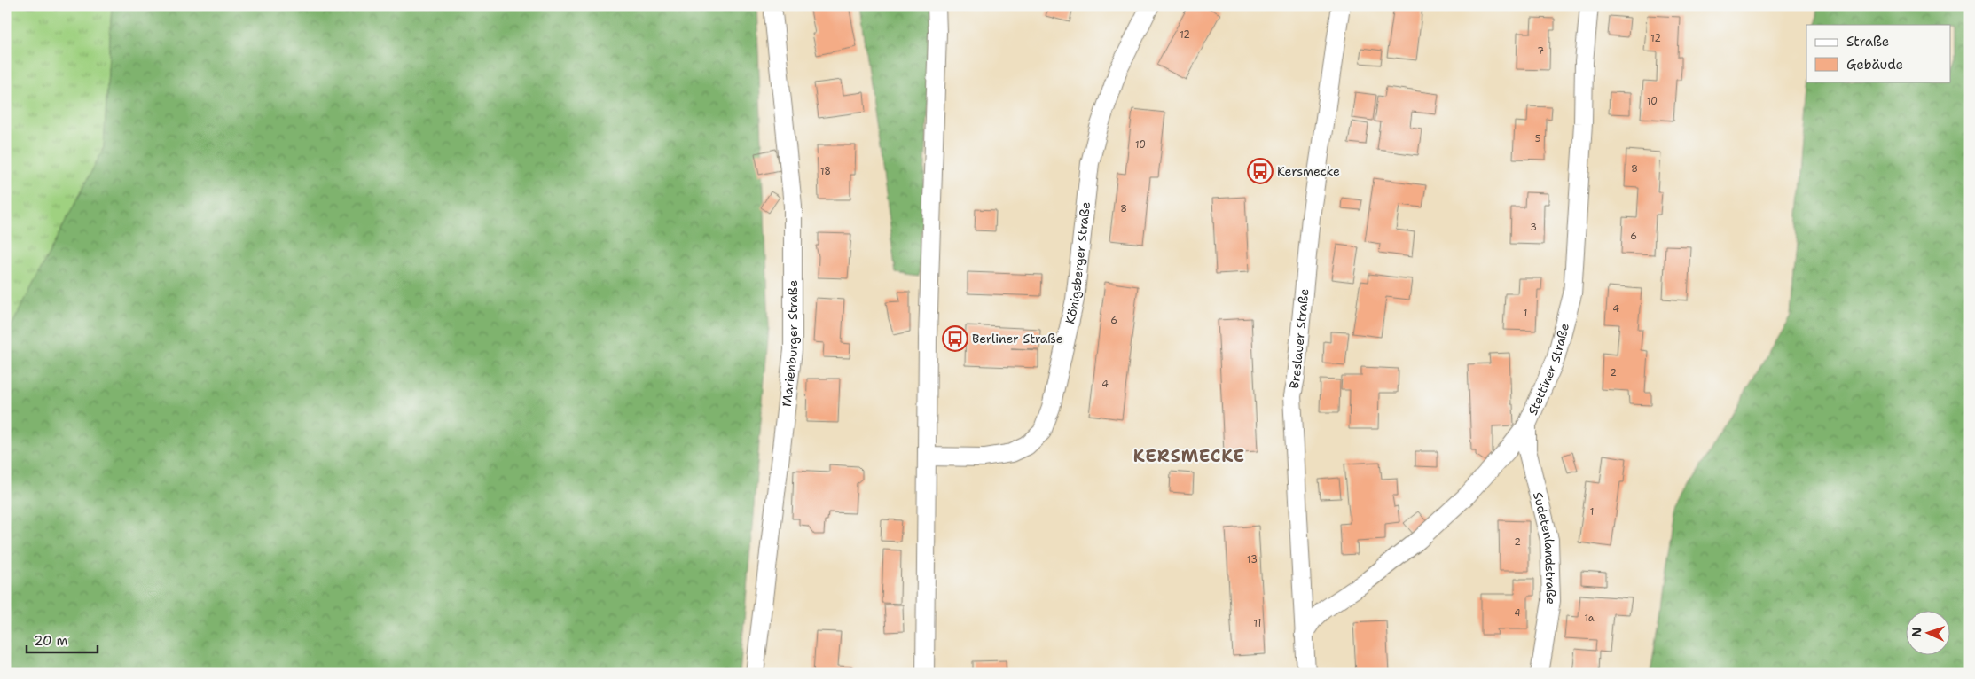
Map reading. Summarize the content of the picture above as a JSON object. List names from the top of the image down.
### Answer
{
  "streets": {
    "street": [
      "Königsberger Straße",
      "Breslauer Straße",
      "Marienburger Straße",
      "Stettiner Straße",
      "Sudetenlandstraße"
    ]
  },
  "crossings": [
    ["Breslauer Straße", "Stettiner Straße"],
    ["Stettiner Straße", "Sudetenlandstraße"]
  ],
  "districts": ["KERSMECKE"],
  "places": {
    "bus stop": ["Kersmecke", "Berliner Straße"]
  },
  "house_numbers": [
    "12",
    "12",
    "7",
    "10",
    "5",
    "10",
    "8",
    "18",
    "8",
    "3",
    "6",
    "4",
    "1",
    "6",
    "2",
    "4",
    "1",
    "2",
    "13",
    "4",
    "1a",
    "11"
  ],
  "legend": ["Straße", "Gebäude"],
  "scale_bar": "20 m",
  "north": "left"
}
